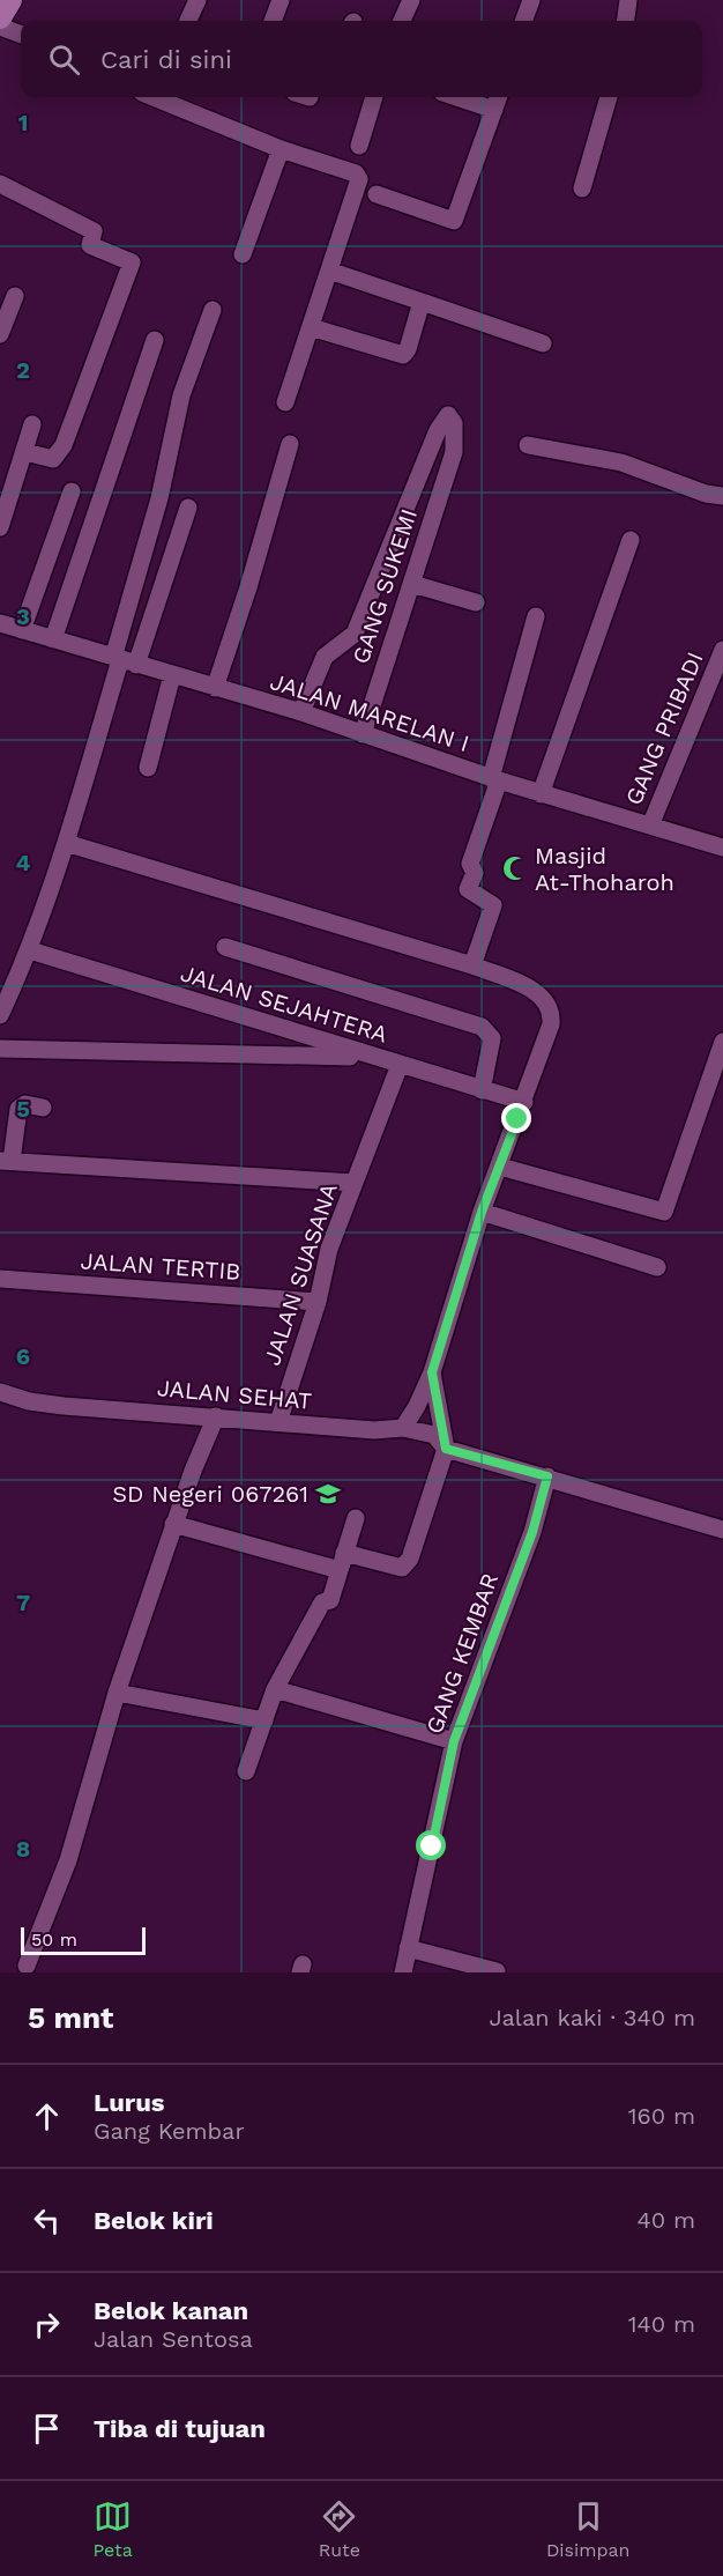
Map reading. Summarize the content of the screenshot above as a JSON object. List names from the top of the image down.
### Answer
{
  "streets": {
    "street": [
      "GANG SUKEMI",
      "JALAN MARELAN I",
      "GANG PRIBADI",
      "JALAN SEJAHTERA",
      "JALAN TERTIB",
      "JALAN SUASANA",
      "JALAN SEHAT",
      "GANG KEMBAR"
    ]
  },
  "crossings": [
    ["GANG SUKEMI", "JALAN MARELAN I"],
    ["JALAN MARELAN I", "GANG PRIBADI"],
    ["JALAN SEJAHTERA", "JALAN SUASANA"],
    ["JALAN TERTIB", "JALAN SUASANA"],
    ["JALAN SUASANA", "JALAN SEHAT"]
  ],
  "places": {
    "mosque": ["Masjid At-Thoharoh"],
    "school or university": ["SD Negeri 067261"]
  },
  "scale_bar": "50 m",
  "page": {
    "search": "Cari di sini",
    "scale": "50 m",
    "heading": ["5 mnt", "Jalan kaki · 340 m"],
    "list": [
      ["Lurus", "Gang Kembar", "160 m"],
      ["Belok kiri", "40 m"],
      ["Belok kanan", "Jalan Sentosa", "140 m"],
      "Tiba di tujuan"
    ],
    "nav": ["Peta", "Rute", "Disimpan"]
  },
  "grid": {
    "rows": [
      "1",
      "2",
      "3",
      "4",
      "5",
      "6",
      "7",
      "8"
    ]
  }
}
